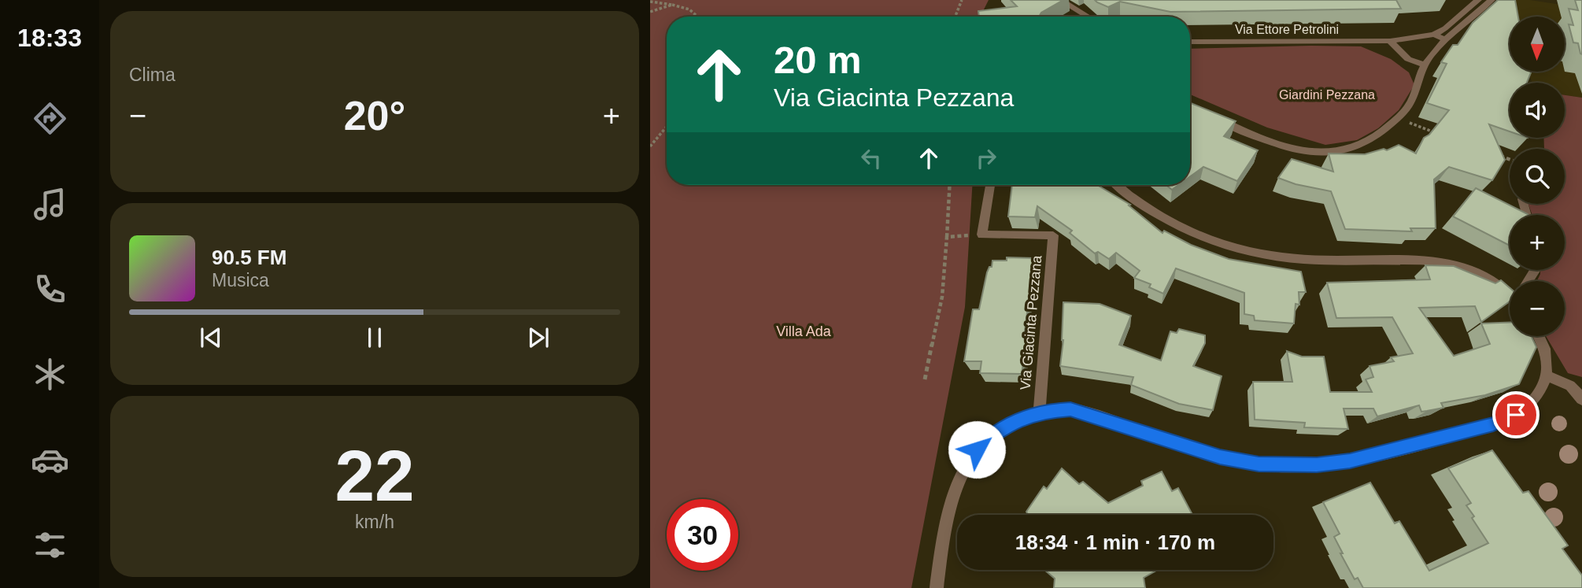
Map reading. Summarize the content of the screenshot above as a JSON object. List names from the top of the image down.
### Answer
{
  "streets": {
    "street": ["Via Ettore Petrolini", "Via Giacinta Pezzana"]
  },
  "parks": ["Giardini Pezzana", "Villa Ada"],
  "north": "bottom",
  "page": {
    "tabs": "18:33",
    "tile": [
      "Clima",
      ["22", "km/h"]
    ],
    "map_buttons": ["+", "−"],
    "turn": ["20 m", "Via Giacinta Pezzana"],
    "heat": ["−", "20°", "+"],
    "song": ["90.5 FM", "Musica"],
    "limit": "30",
    "trip": "18:34 · 1 min · 170 m"
  }
}
